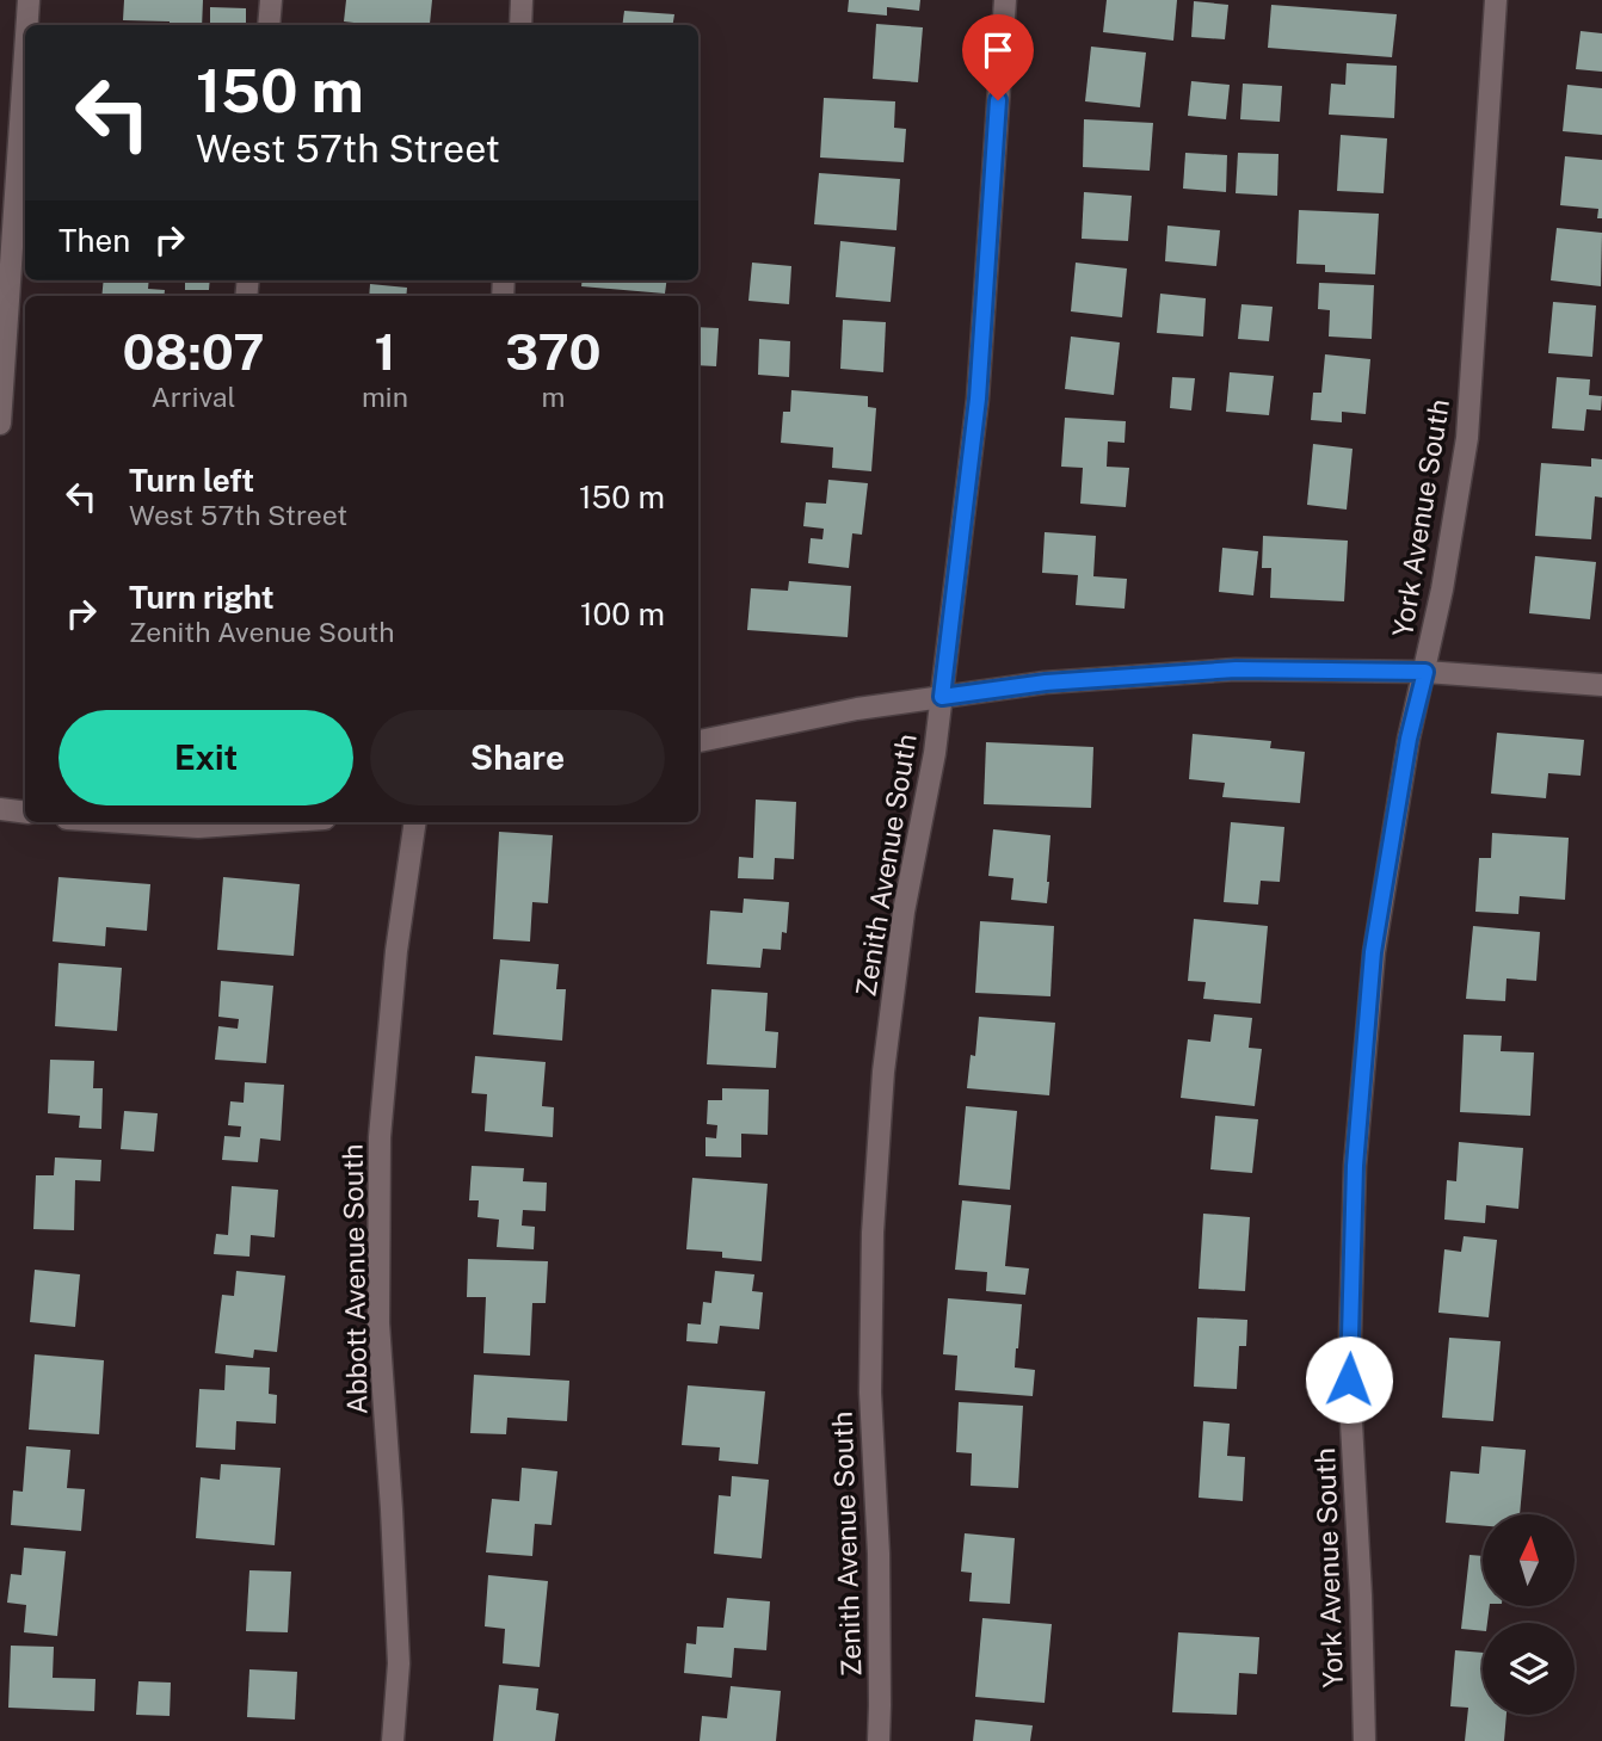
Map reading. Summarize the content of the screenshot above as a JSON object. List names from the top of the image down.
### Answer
{
  "streets": {
    "street": ["York Avenue South", "Zenith Avenue South", "Abbott Avenue South"]
  },
  "north": "top",
  "page": {
    "turn": ["150 m", "West 57th Street"],
    "then": "Then",
    "eta": [
      "08:07",
      "Arrival",
      "1",
      "min",
      "370",
      "m"
    ],
    "list": [
      {
        "name": "Turn left",
        "note": "West 57th Street",
        "value": "150 m"
      },
      {
        "name": "Turn right",
        "note": "Zenith Avenue South",
        "value": "100 m"
      }
    ],
    "buttons": ["Exit", "Share"]
  }
}
